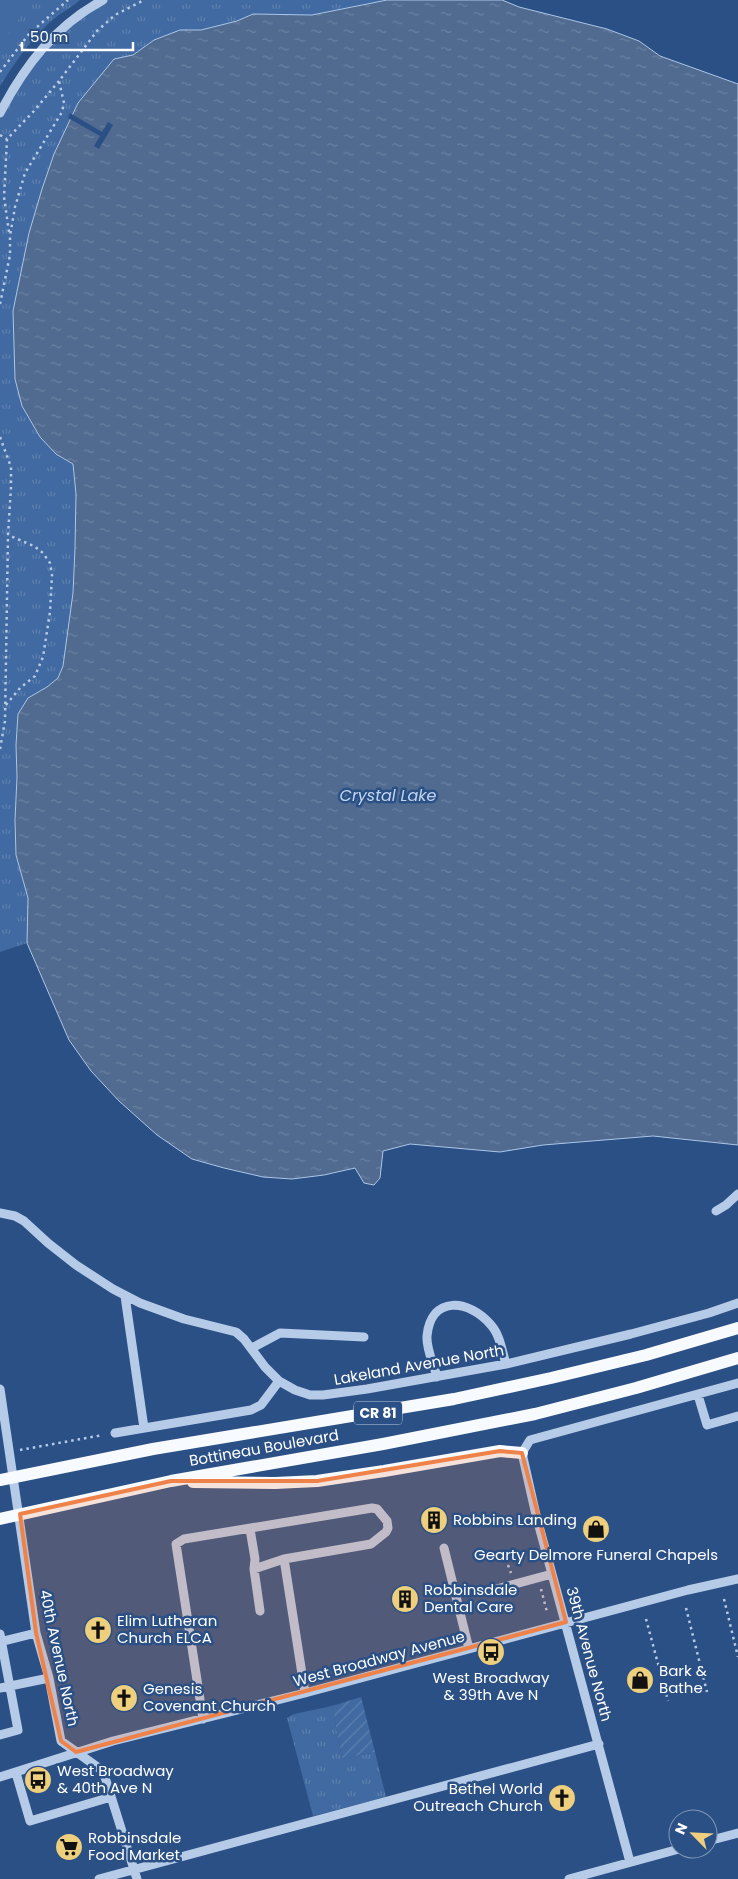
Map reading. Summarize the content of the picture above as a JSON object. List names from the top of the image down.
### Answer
{
  "streets": {
    "main road": ["CR 81", "Bottineau Boulevard"],
    "street": [
      "Lakeland Avenue North",
      "39th Avenue North",
      "40th Avenue North",
      "West Broadway Avenue"
    ]
  },
  "crossings": [
    ["Bottineau Boulevard", "40th Avenue North"],
    ["39th Avenue North", "West Broadway Avenue"],
    ["40th Avenue North", "West Broadway Avenue"]
  ],
  "water": ["Crystal Lake"],
  "places": {
    "building": ["Robbins Landing", "Robbinsdale Dental Care"],
    "shop": ["Gearty Delmore Funeral Chapels", "Bark & Bathe"],
    "church": ["Elim Lutheran Church ELCA", "Genesis Covenant Church", "Bethel World Outreach Church"],
    "bus stop": ["West Broadway & 39th Ave N", "West Broadway & 40th Ave N"],
    "supermarket": ["Robbinsdale Food Market"]
  },
  "scale_bar": "50 m",
  "north": "top left"
}
